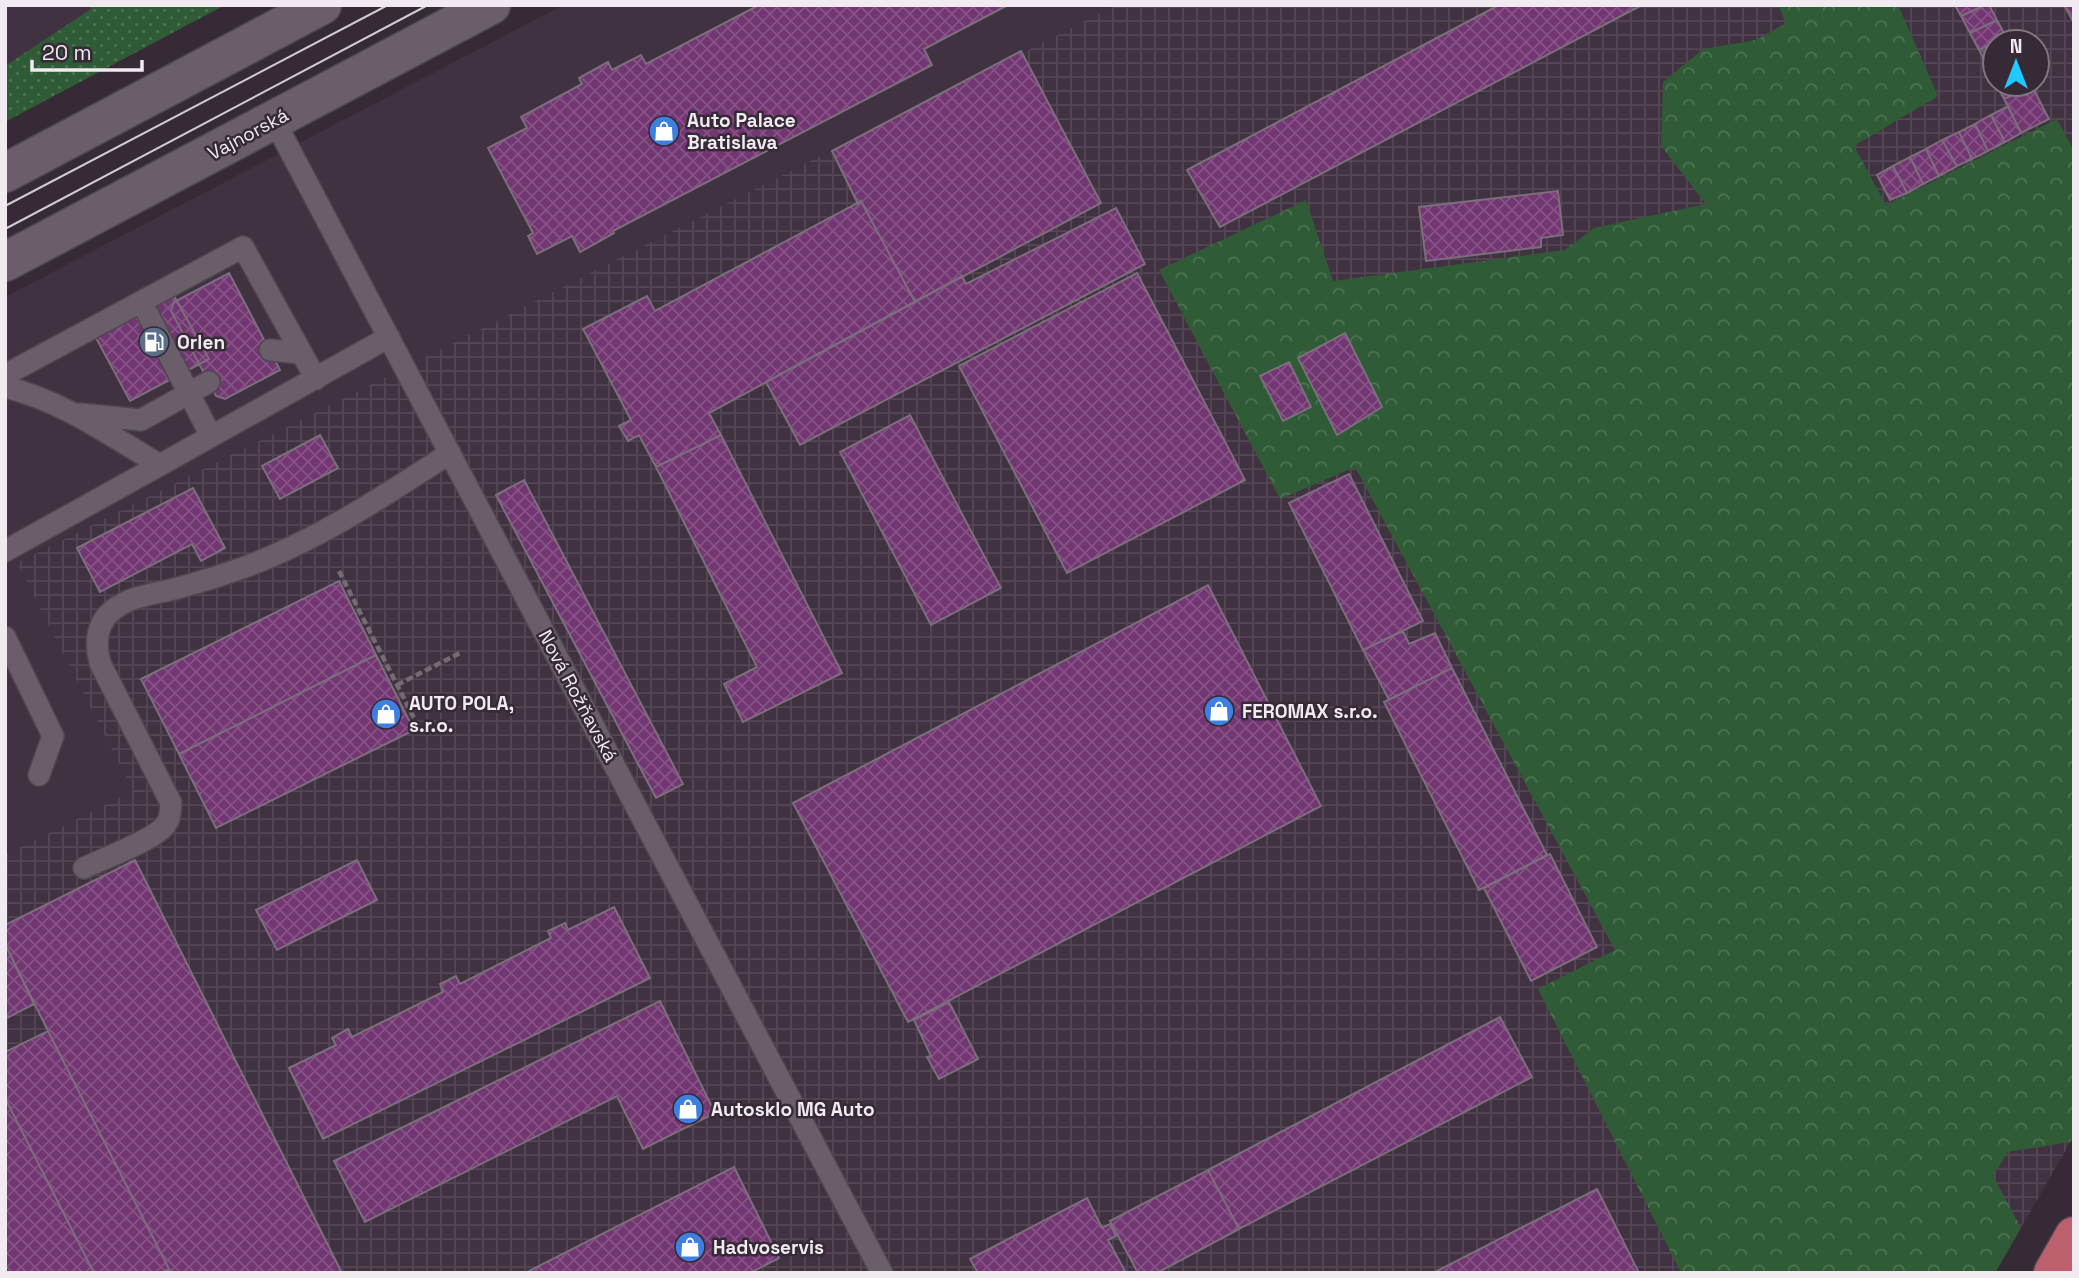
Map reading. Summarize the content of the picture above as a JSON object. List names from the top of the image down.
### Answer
{
  "streets": {
    "main road": ["Vajnorská"],
    "lane": ["Nová Rožňavská"]
  },
  "crossings": [
    ["Vajnorská", "Nová Rožňavská"]
  ],
  "places": {
    "shop": [
      "Auto Palace Bratislava",
      "FEROMAX s.r.o.",
      "AUTO POLA, s.r.o.",
      "Autosklo MG Auto",
      "Hadvoservis"
    ],
    "fuel station": ["Orlen"]
  },
  "scale_bar": "20 m",
  "north": "top"
}
